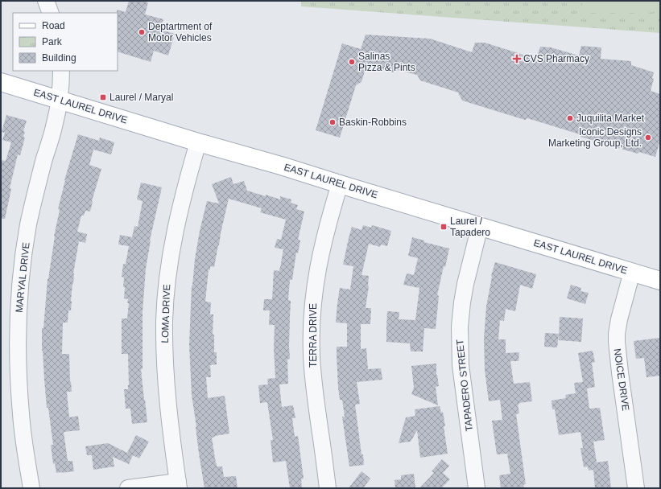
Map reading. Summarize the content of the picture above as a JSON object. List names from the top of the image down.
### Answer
{
  "streets": {
    "main road": ["EAST LAUREL DRIVE"],
    "street": [
      "MARYAL DRIVE",
      "LOMA DRIVE",
      "TERRA DRIVE",
      "NOICE DRIVE",
      "TAPADERO STREET"
    ]
  },
  "crossings": [
    ["EAST LAUREL DRIVE", "MARYAL DRIVE"],
    ["EAST LAUREL DRIVE", "LOMA DRIVE"],
    ["EAST LAUREL DRIVE", "TERRA DRIVE"],
    ["EAST LAUREL DRIVE", "NOICE DRIVE"],
    ["EAST LAUREL DRIVE", "TAPADERO STREET"]
  ],
  "places": {
    "other": [
      "Deptartment of Motor Vehicles",
      "Salinas Pizza & Pints",
      "Juquilita Market",
      "Baskin-Robbins",
      "Iconic Designs Marketing Group, Ltd."
    ],
    "health": ["CVS Pharmacy"],
    "transit": ["Laurel / Maryal", "Laurel / Tapadero"]
  },
  "legend": ["Road", "Park", "Building"]
}
